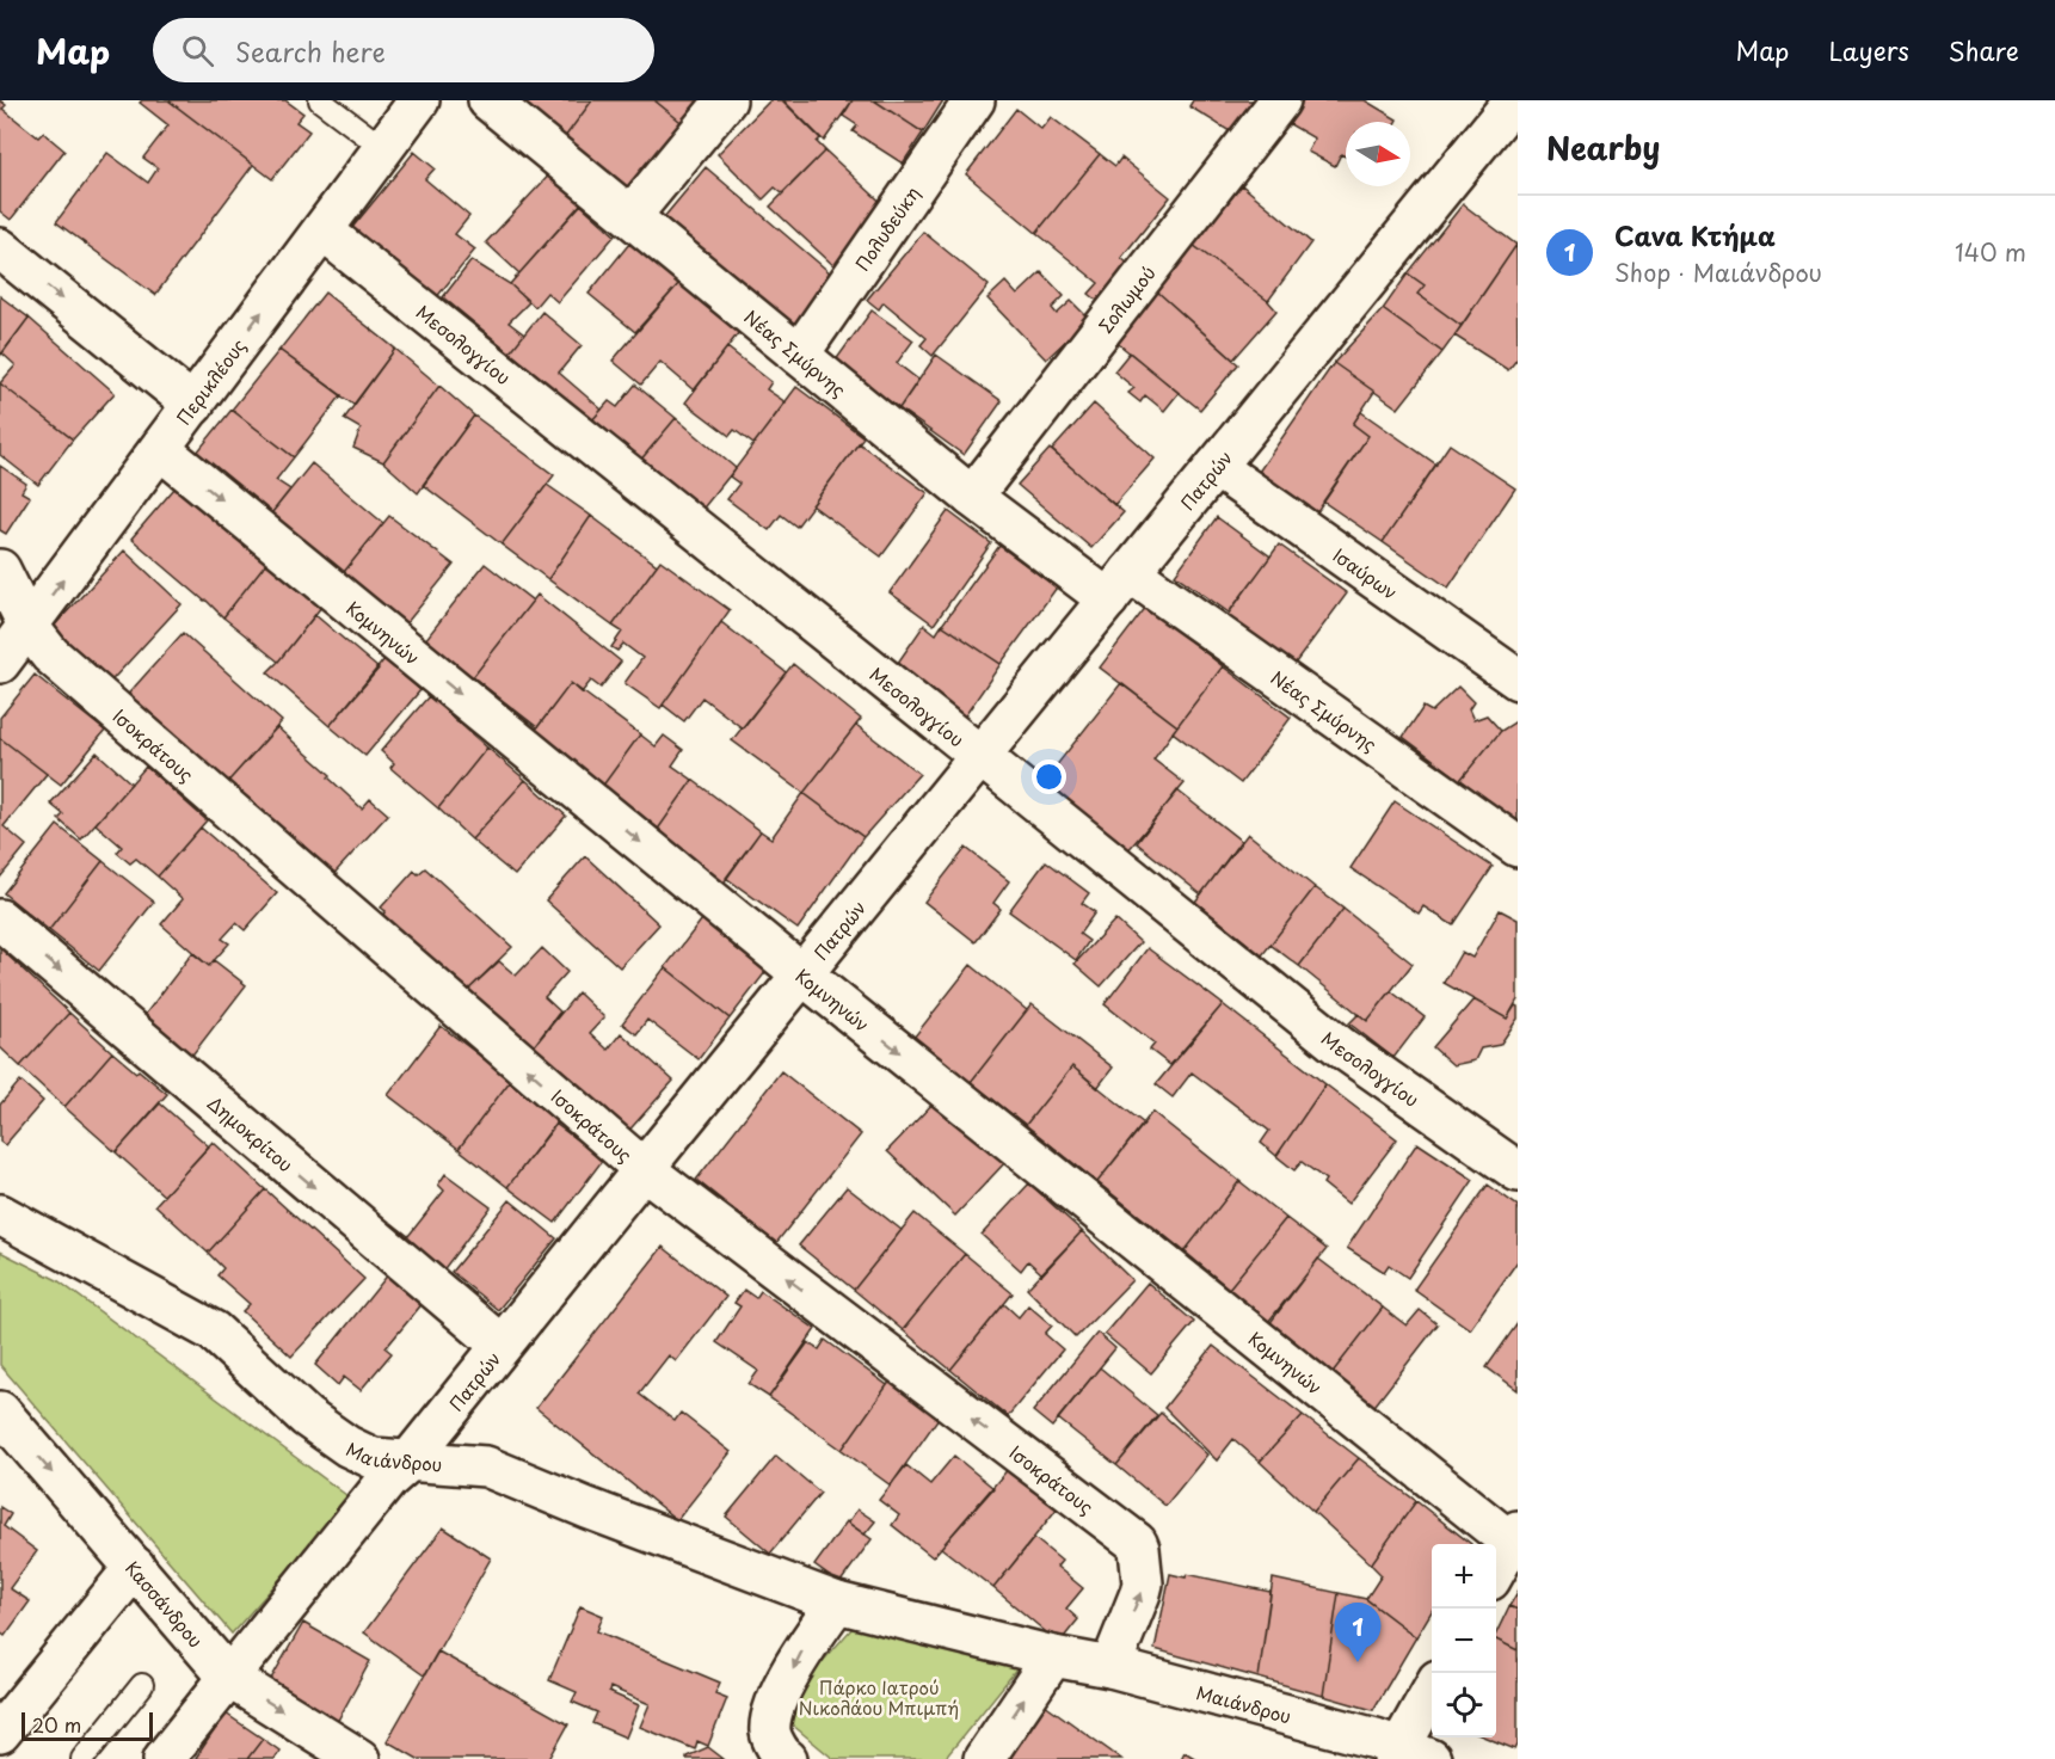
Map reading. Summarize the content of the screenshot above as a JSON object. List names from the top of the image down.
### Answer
{
  "streets": {
    "street": [
      "Πολυδεύκη",
      "Σολωμού",
      "Μεσολογγίου",
      "Νέας Σμύρνης",
      "Περικλέους",
      "Πατρών",
      "Ισαύρων",
      "Κομνηνών",
      "Ισοκράτους",
      "Δημοκρίτου",
      "Μαιάνδρου",
      "Κασσάνδρου"
    ]
  },
  "crossings": [
    ["Πολυδεύκη", "Νέας Σμύρνης"],
    ["Σολωμού", "Νέας Σμύρνης"],
    ["Μεσολογγίου", "Περικλέους"],
    ["Μεσολογγίου", "Πατρών"],
    ["Νέας Σμύρνης", "Πατρών"],
    ["Περικλέους", "Κομνηνών"],
    ["Περικλέους", "Ισοκράτους"],
    ["Πατρών", "Ισαύρων"],
    ["Πατρών", "Κομνηνών"],
    ["Πατρών", "Ισοκράτους"],
    ["Πατρών", "Δημοκρίτου"],
    ["Πατρών", "Μαιάνδρου"],
    ["Πατρών", "Κασσάνδρου"],
    ["Ισοκράτους", "Μαιάνδρου"]
  ],
  "one_way": [
    "Περικλέους",
    "Κομνηνών",
    "Ισοκράτους",
    "Δημοκρίτου",
    "Κασσάνδρου"
  ],
  "parks": ["Πάρκο Ιατρού Νικολάου Μπιμπή"],
  "scale_bar": "20 m",
  "north": "right",
  "page": {
    "header": "Map",
    "search": "Search here",
    "nav": ["Map", "Layers", "Share"],
    "heading": "Nearby",
    "list": [
      {
        "mark": "1",
        "name": "Cava Κτήμα",
        "note": "Shop · Μαιάνδρου",
        "value": "140 m"
      }
    ],
    "map_buttons": ["+", "−"],
    "pins": "1",
    "scale": "20 m"
  }
}
